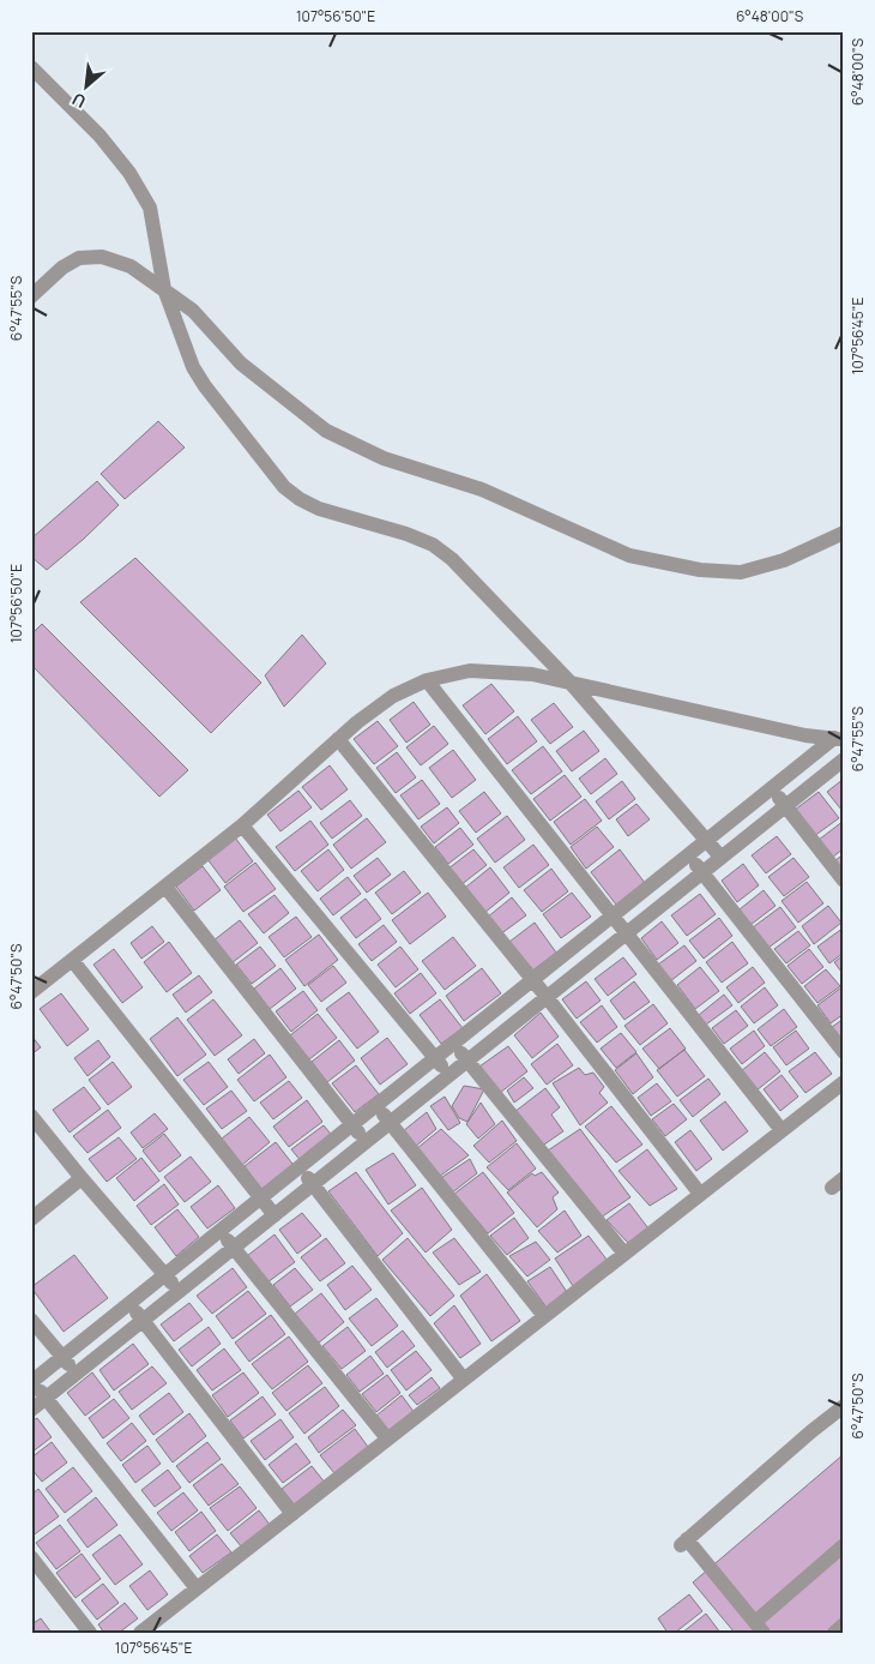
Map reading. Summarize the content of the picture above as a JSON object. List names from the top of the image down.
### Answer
{
  "north": "bottom left",
  "coordinates": [
    "107°56'50\"E",
    "6°48'00\"S",
    "6°47'55\"S",
    "107°56'45\"E",
    "6°47'50\"S"
  ]
}
